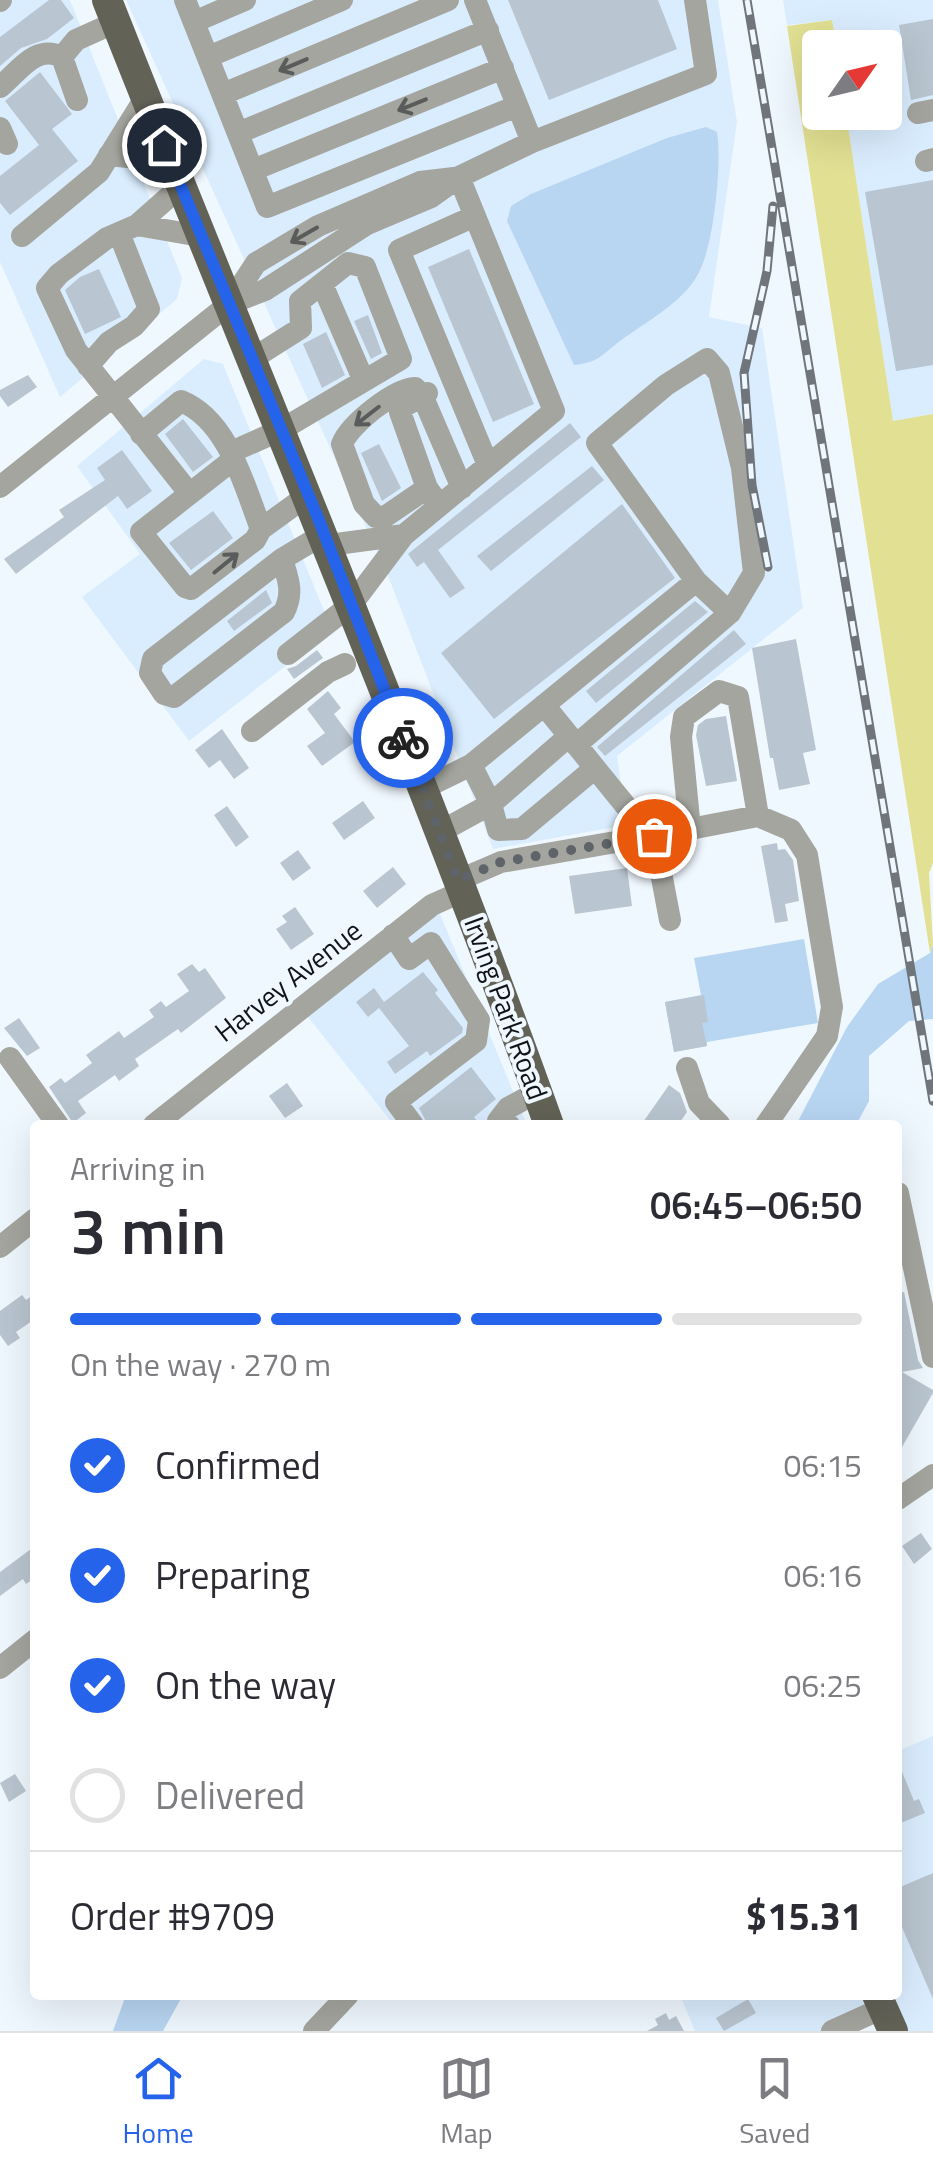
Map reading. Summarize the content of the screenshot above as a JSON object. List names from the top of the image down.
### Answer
{
  "streets": {
    "main road": ["Irving Park Road"],
    "street": ["Harvey Avenue"]
  },
  "crossings": [
    ["Harvey Avenue", "Irving Park Road"]
  ],
  "north": "top right",
  "page": {
    "heading": ["3 min", "Arriving in", "06:45–06:50"],
    "panel": ["Order #9709", "$15.31"],
    "bar": "On the way · 270 m",
    "list": [
      ["Confirmed", "06:15"],
      ["Preparing", "06:16"],
      ["On the way", "06:25"],
      "Delivered"
    ],
    "tabs": ["Home", "Map", "Saved"]
  }
}
